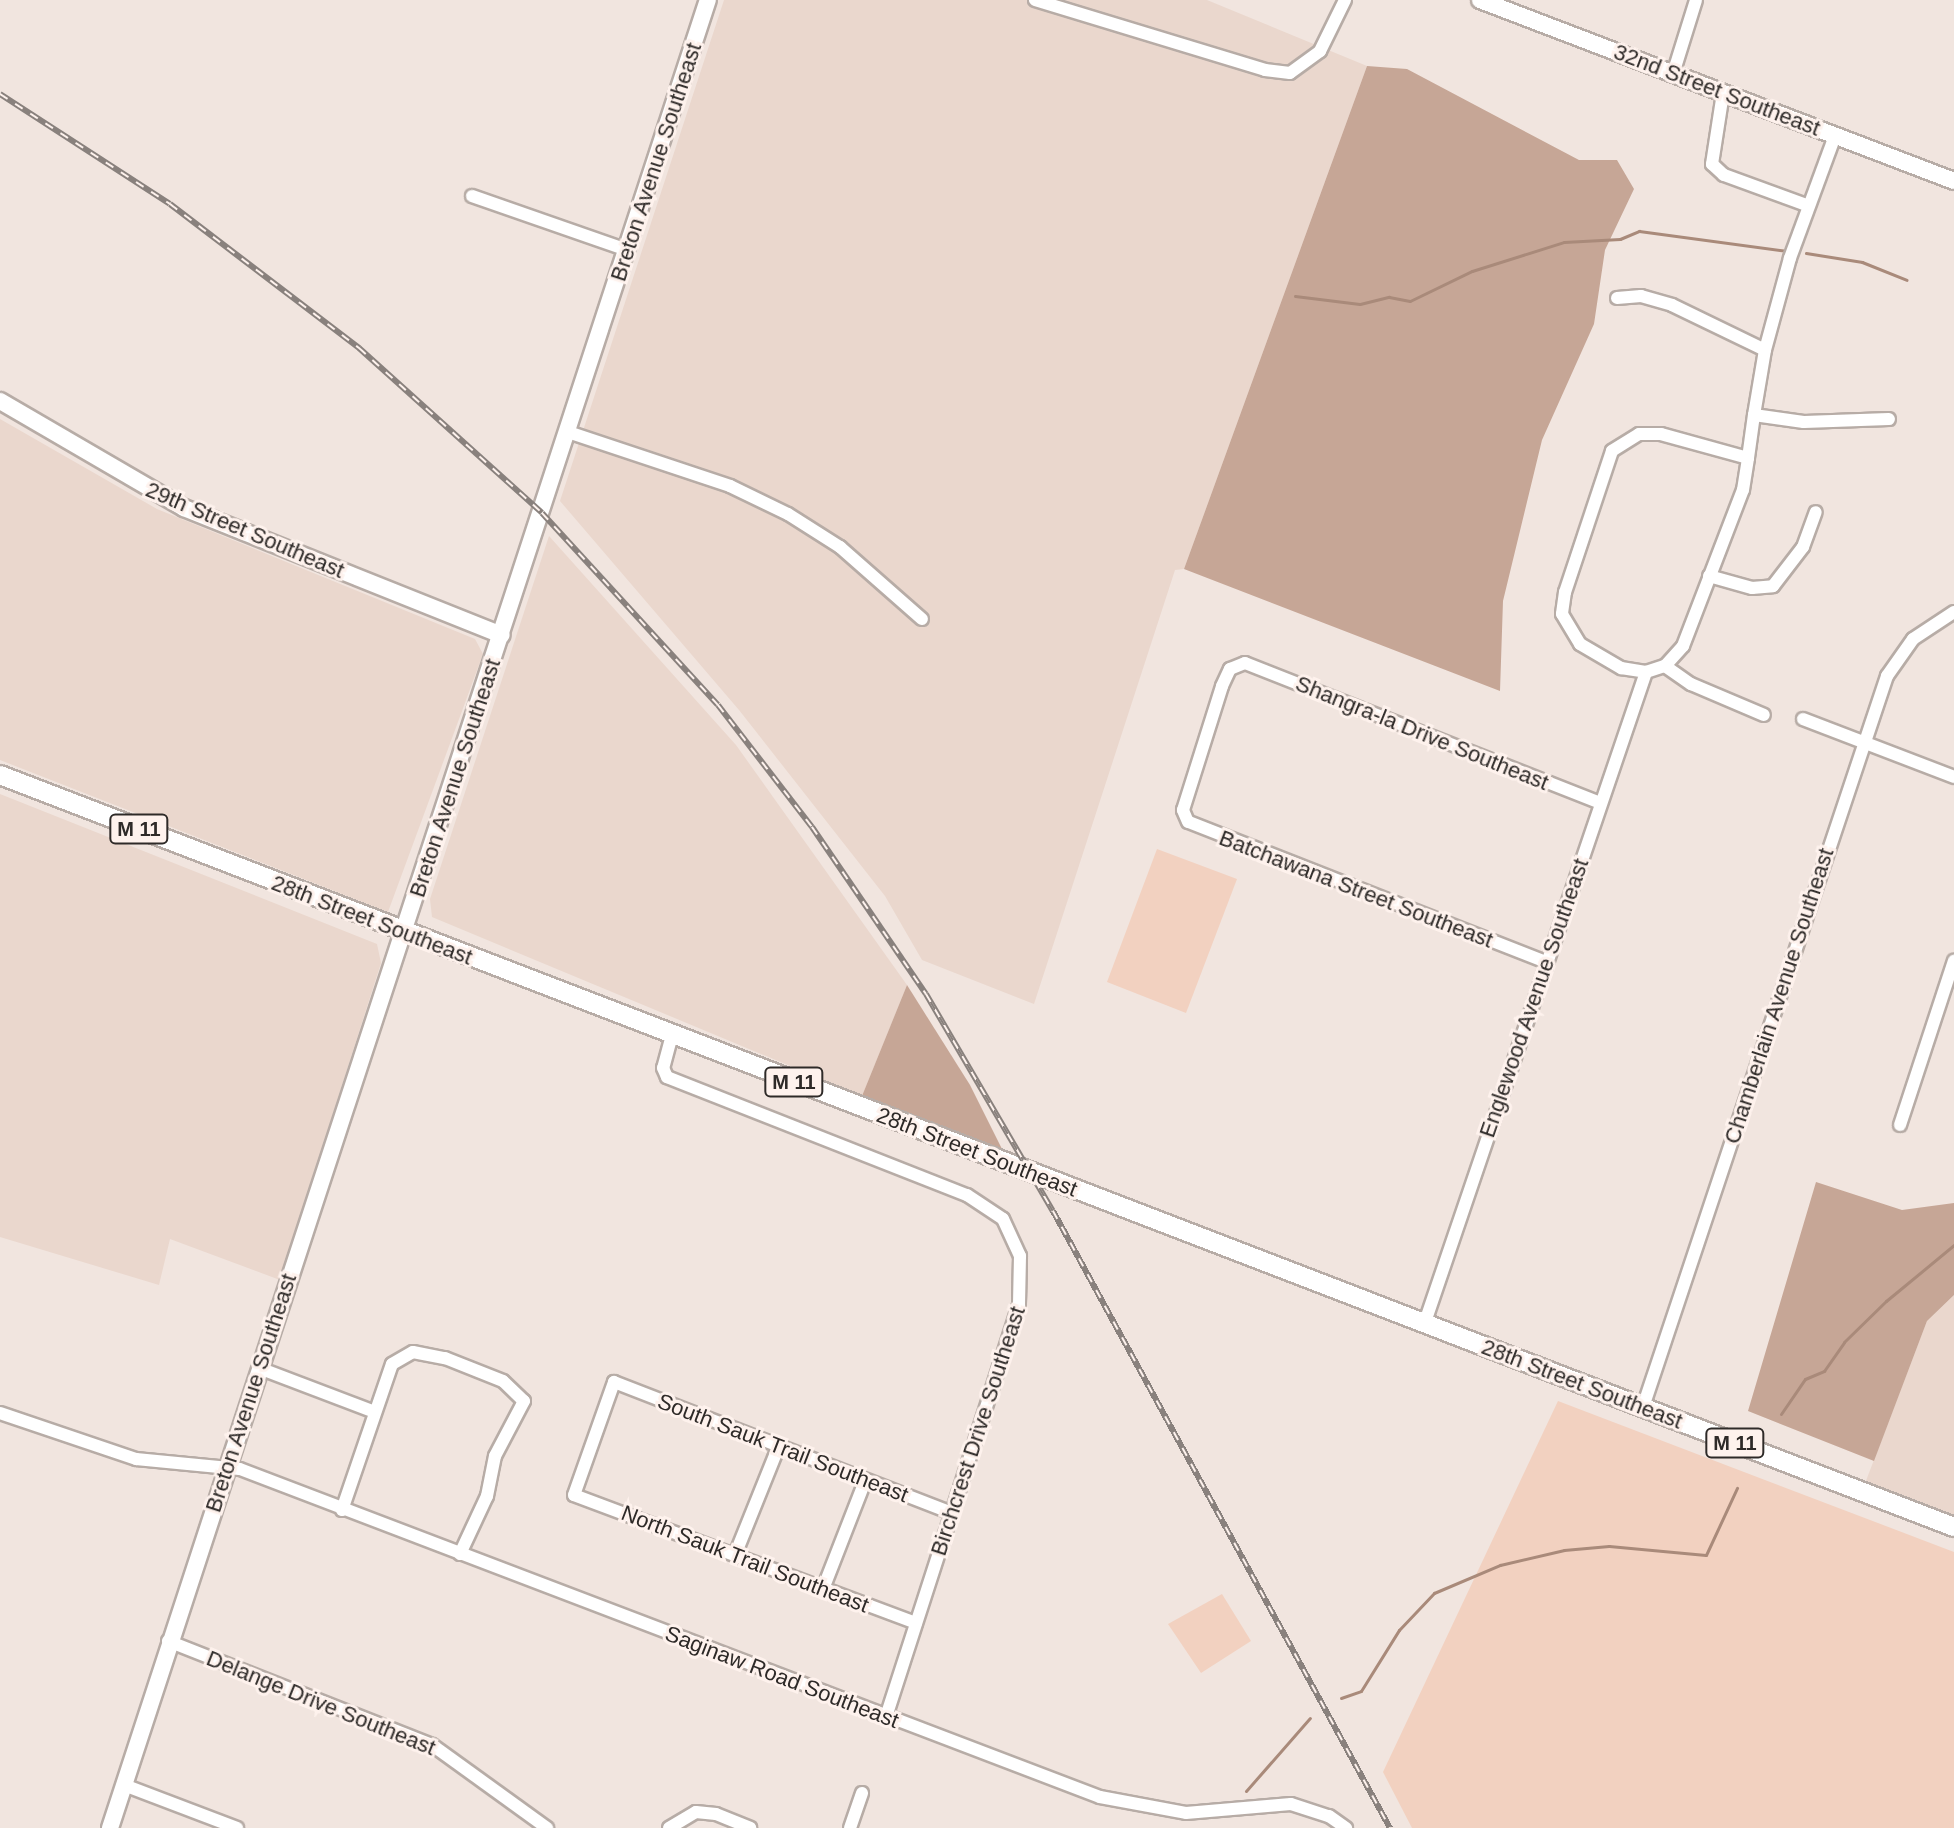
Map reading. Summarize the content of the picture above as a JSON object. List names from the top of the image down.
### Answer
{
  "streets": {
    "main road": [
      "32nd Street Southeast",
      "Breton Avenue Southeast",
      "29th Street Southeast",
      "M 11",
      "28th Street Southeast"
    ],
    "street": [
      "Shangra-la Drive Southeast",
      "Batchawana Street Southeast",
      "Chamberlain Avenue Southeast",
      "Englewood Avenue Southeast",
      "Birchcrest Drive Southeast",
      "South Sauk Trail Southeast",
      "North Sauk Trail Southeast",
      "Saginaw Road Southeast",
      "Delange Drive Southeast"
    ]
  },
  "crossings": [
    ["Breton Avenue Southeast", "29th Street Southeast"],
    ["Breton Avenue Southeast", "28th Street Southeast"],
    ["Breton Avenue Southeast", "Saginaw Road Southeast"],
    ["Breton Avenue Southeast", "Delange Drive Southeast"],
    ["Shangra-la Drive Southeast", "Batchawana Street Southeast"],
    ["Shangra-la Drive Southeast", "Englewood Avenue Southeast"],
    ["Batchawana Street Southeast", "Englewood Avenue Southeast"],
    ["28th Street Southeast", "Chamberlain Avenue Southeast"],
    ["28th Street Southeast", "Englewood Avenue Southeast"],
    ["28th Street Southeast", "Birchcrest Drive Southeast"],
    ["Birchcrest Drive Southeast", "South Sauk Trail Southeast"],
    ["Birchcrest Drive Southeast", "North Sauk Trail Southeast"],
    ["Birchcrest Drive Southeast", "Saginaw Road Southeast"],
    ["South Sauk Trail Southeast", "North Sauk Trail Southeast"]
  ]
}
